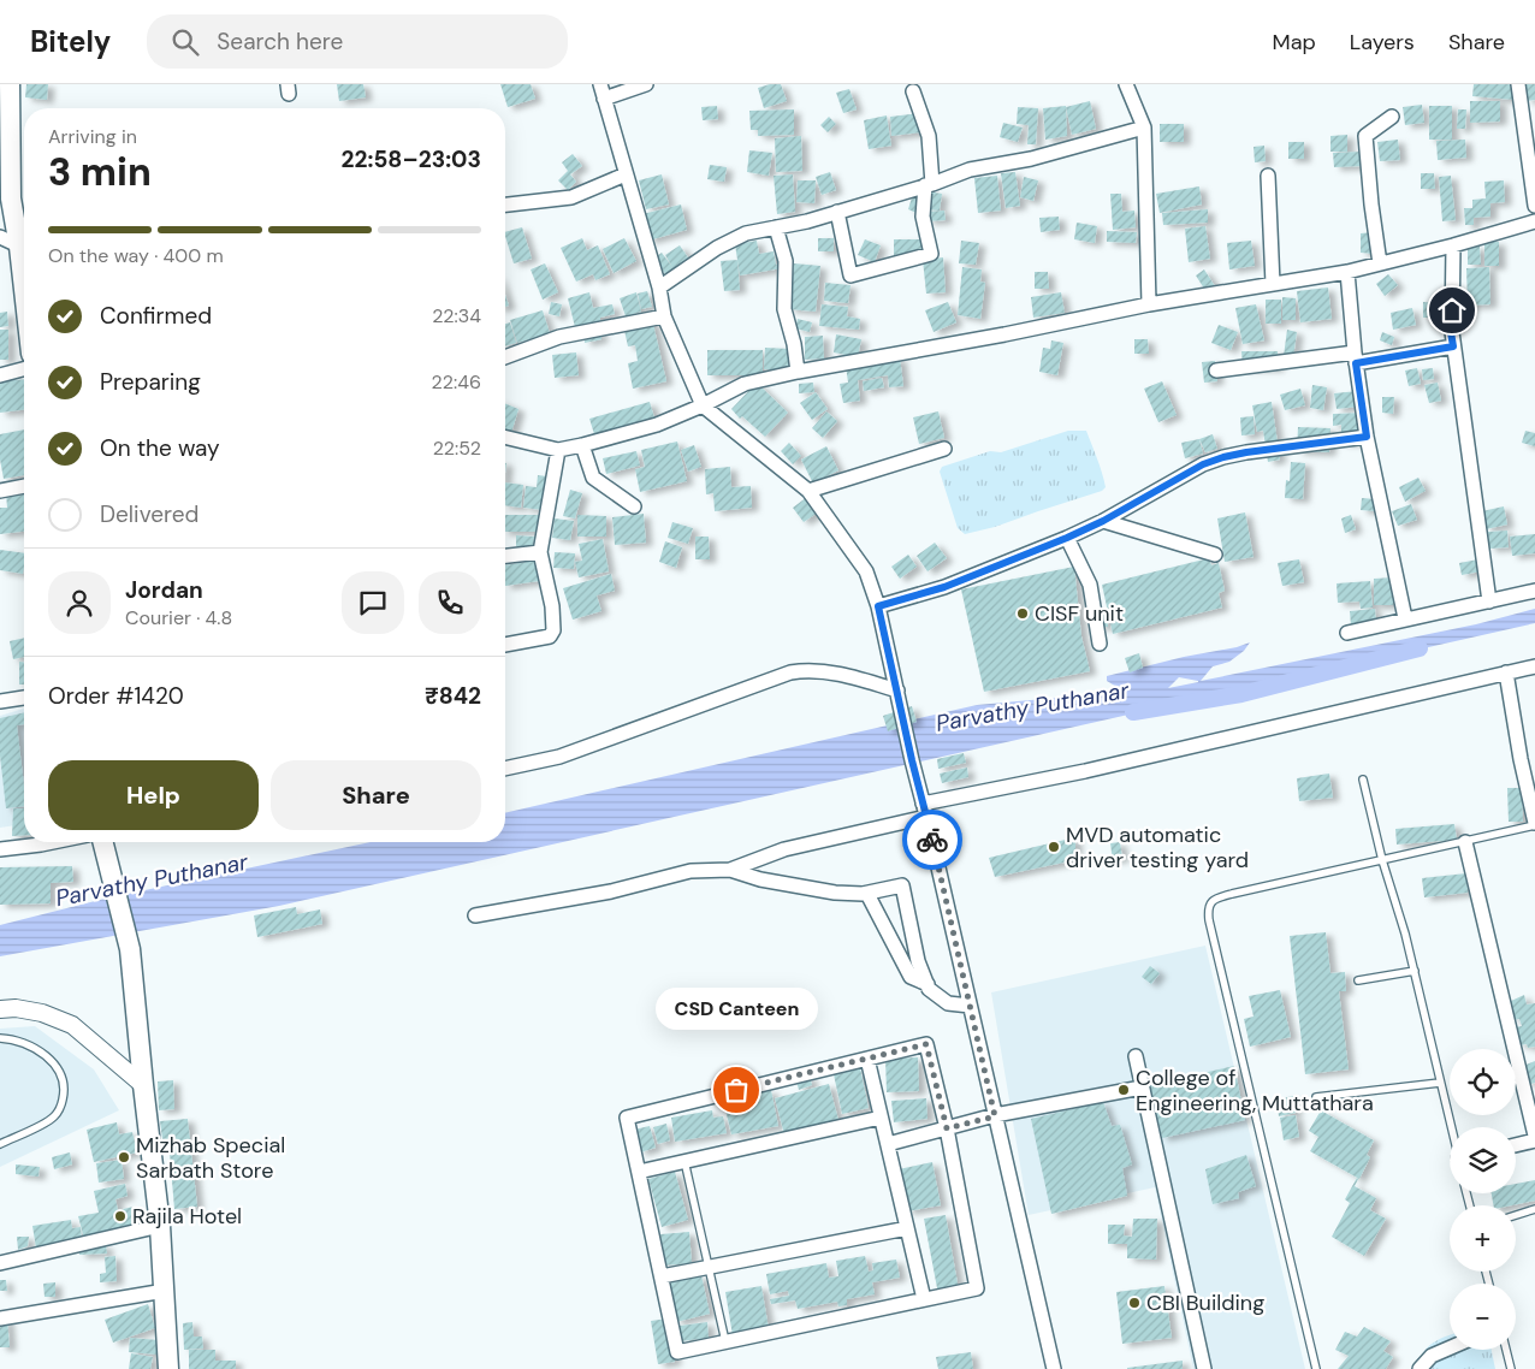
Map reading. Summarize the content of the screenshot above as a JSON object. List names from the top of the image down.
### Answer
{
  "water": ["Parvathy Puthanar"],
  "places": [
    "CISF unit",
    "MVD automatic driver testing yard",
    "CSD Canteen",
    "College of Engineering, Muttathara",
    "Mizhab Special Sarbath Store",
    "Rajila Hotel",
    "CBI Building"
  ],
  "page": {
    "header": "Bitely",
    "search": "Search here",
    "nav": ["Map", "Layers", "Share"],
    "heading": ["3 min", "Arriving in", "22:58–23:03"],
    "panel": [
      "Jordan",
      "Courier · 4.8",
      "Order #1420",
      "₹842"
    ],
    "bar": "On the way · 400 m",
    "list": [
      ["Confirmed", "22:34"],
      ["Preparing", "22:46"],
      ["On the way", "22:52"],
      "Delivered"
    ],
    "buttons": ["Help", "Share"],
    "bubble": "CSD Canteen",
    "map_buttons": ["+", "−"]
  }
}
